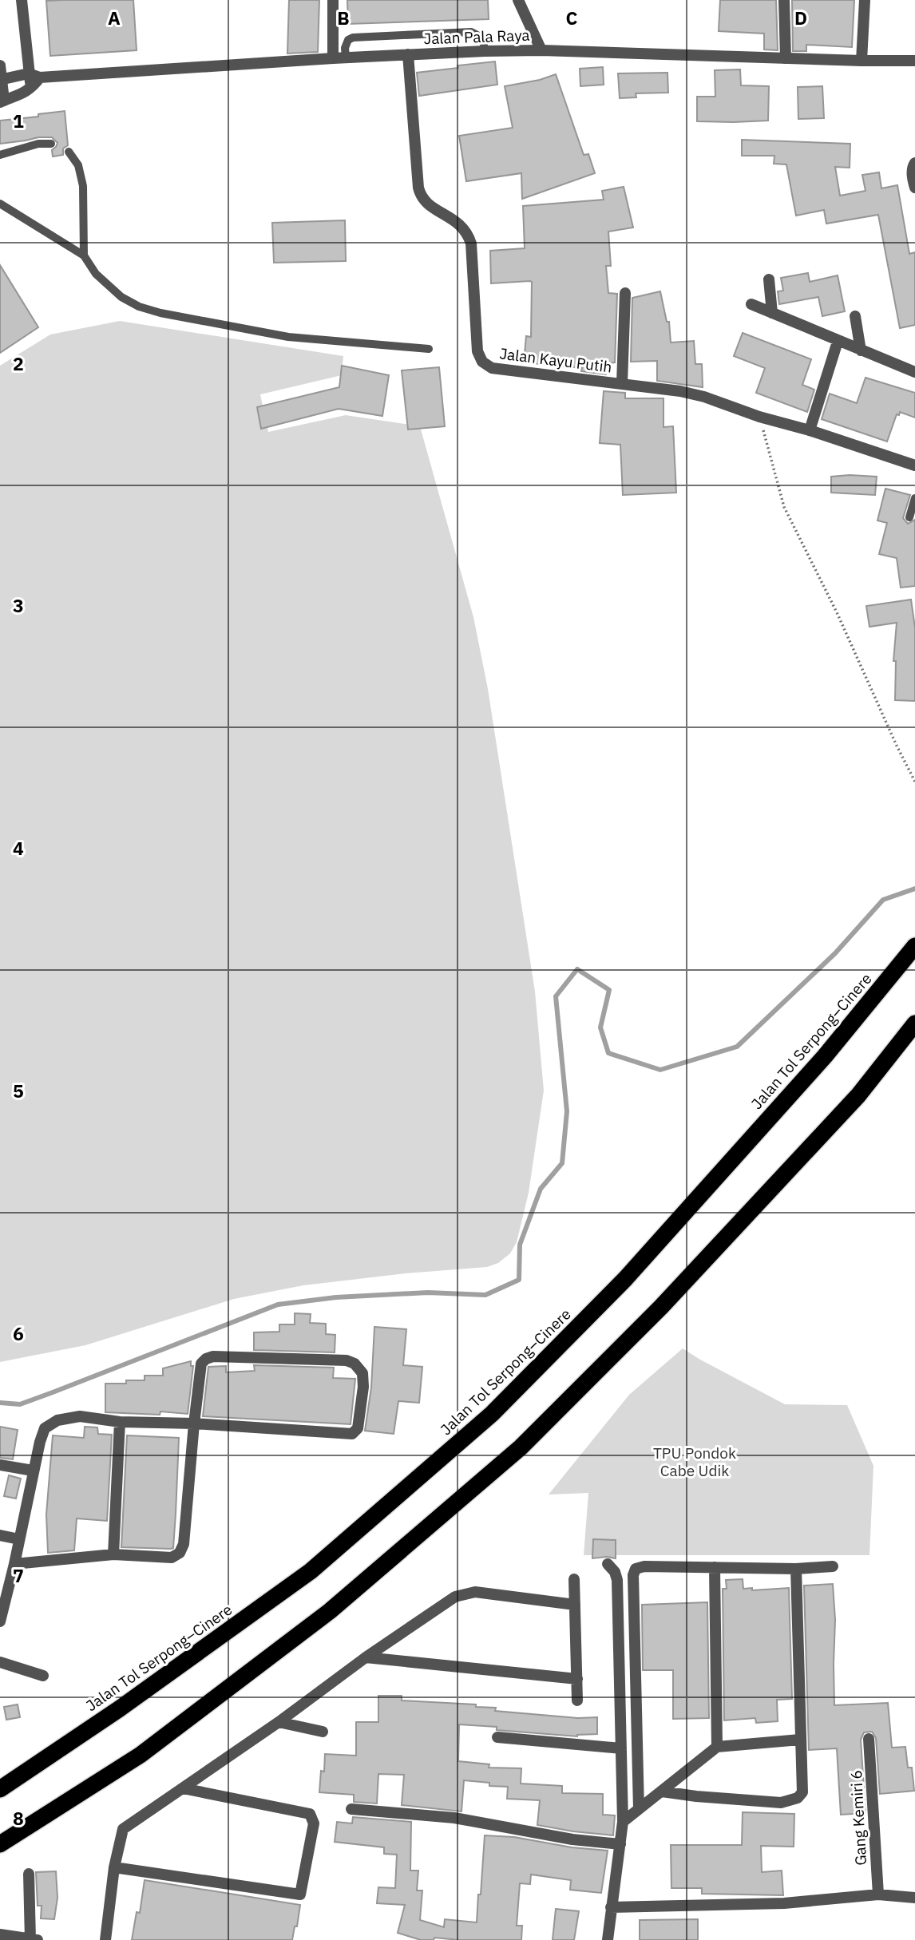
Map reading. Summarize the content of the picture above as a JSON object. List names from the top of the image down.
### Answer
{
  "streets": {
    "highway": ["Jalan Tol Serpong–Cinere"],
    "street": ["Jalan Pala Raya", "Jalan Kayu Putih", "Gang Kemiri 6"]
  },
  "crossings": [
    ["Jalan Pala Raya", "Jalan Kayu Putih"]
  ],
  "parks": ["TPU Pondok Cabe Udik"],
  "grid": {
    "columns": [
      "A",
      "B",
      "C",
      "D"
    ],
    "rows": [
      "1",
      "2",
      "3",
      "4",
      "5",
      "6",
      "7",
      "8"
    ]
  }
}
